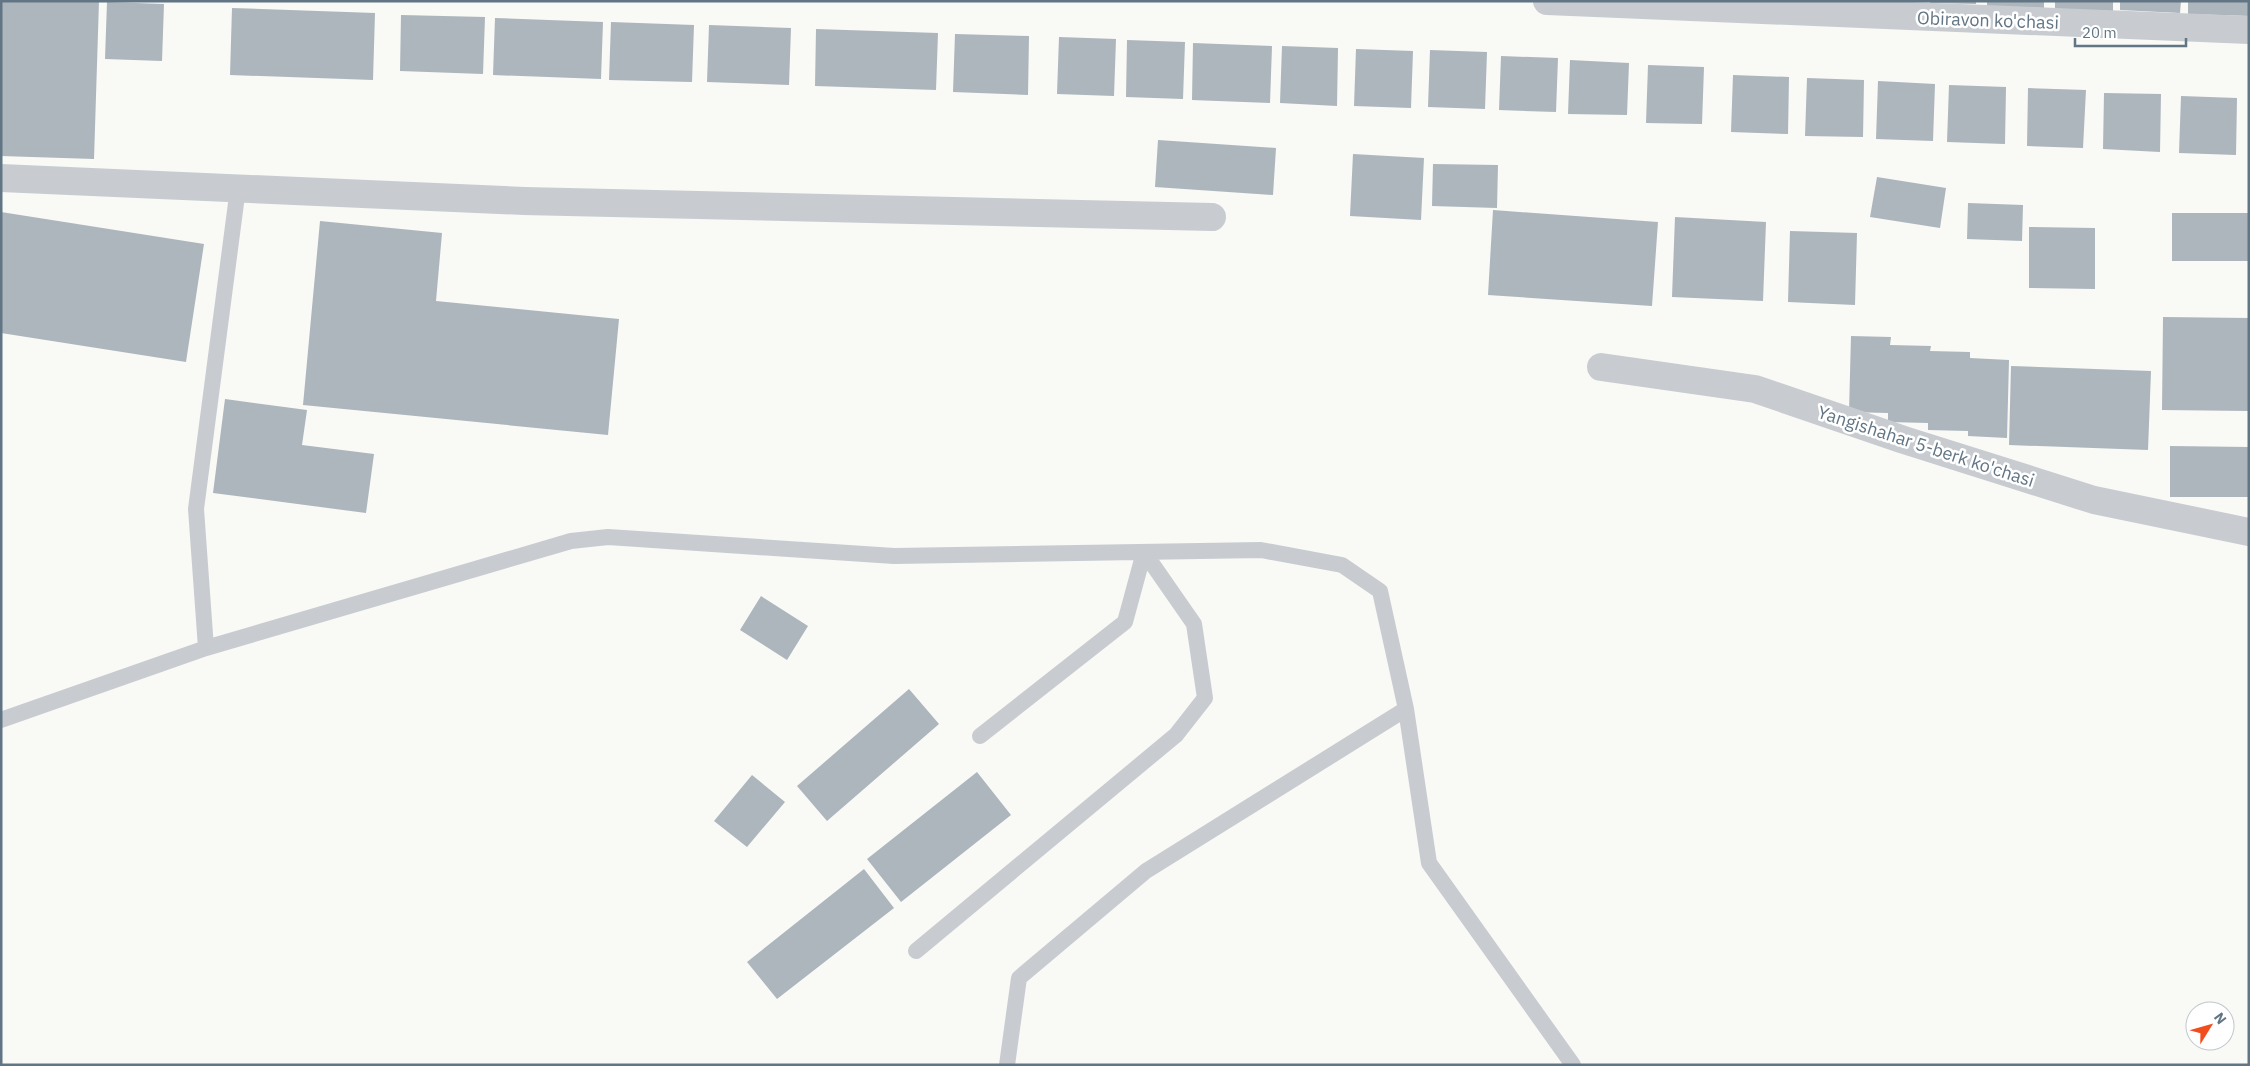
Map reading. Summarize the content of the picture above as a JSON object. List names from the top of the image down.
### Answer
{
  "streets": {
    "street": ["Obiravon ko'chasi", "Yangishahar 5-berk ko'chasi"]
  },
  "scale_bar": "20 m",
  "north": "top right"
}
